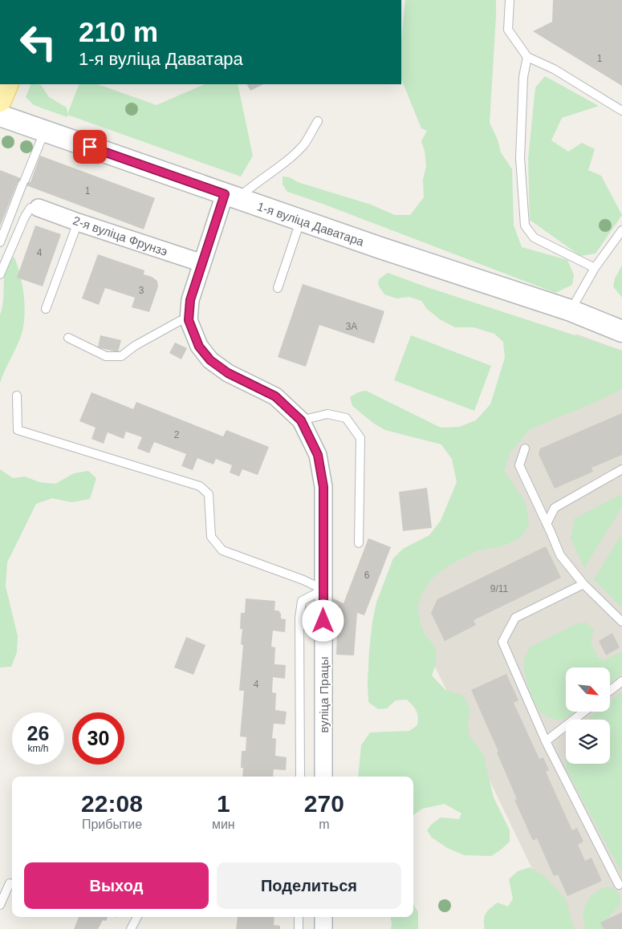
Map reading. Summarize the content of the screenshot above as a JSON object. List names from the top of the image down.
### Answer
{
  "streets": {
    "street": ["1-я вуліца Даватара", "2-я вуліца Фрунзэ", "вуліца Працы"]
  },
  "crossings": [
    ["1-я вуліца Даватара", "вуліца Працы"],
    ["2-я вуліца Фрунзэ", "вуліца Працы"]
  ],
  "house_numbers": [
    "1",
    "1",
    "4",
    "3",
    "3А",
    "2",
    "6",
    "9/11",
    "4"
  ],
  "north": "bottom right",
  "page": {
    "turn": ["210 m", "1-я вуліца Даватара"],
    "speed": "26 km/h",
    "limit": "30",
    "eta": [
      "22:08",
      "Прибытие",
      "1",
      "мин",
      "270",
      "m"
    ],
    "buttons": ["Выход", "Поделиться"]
  }
}
